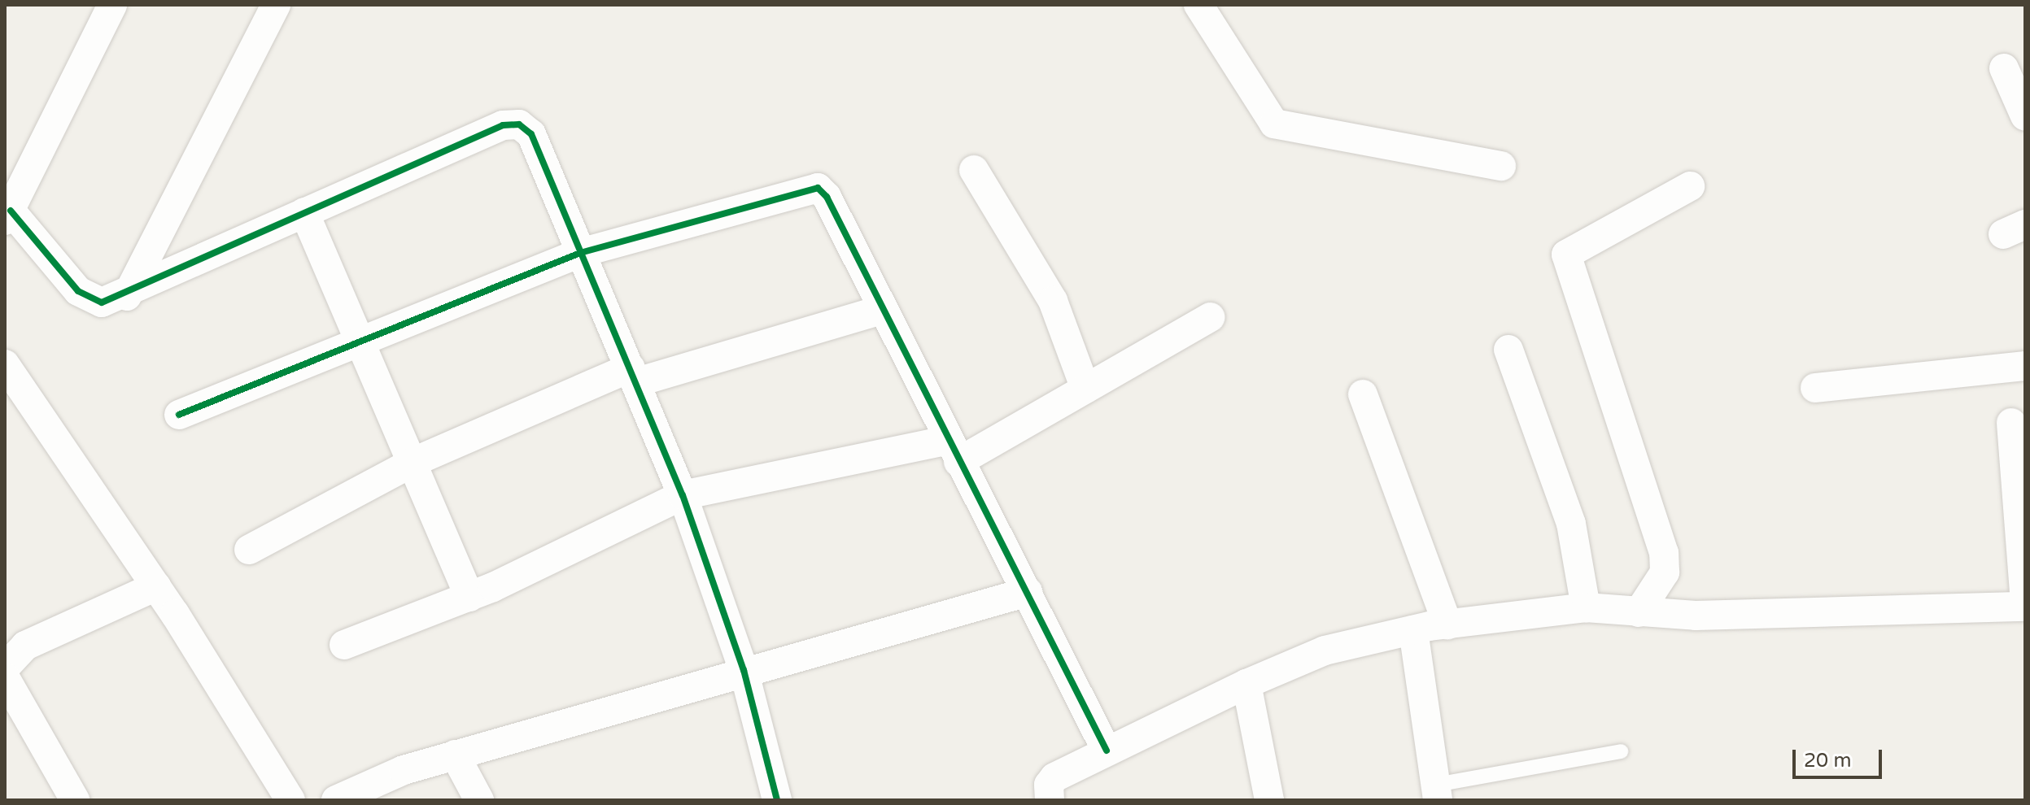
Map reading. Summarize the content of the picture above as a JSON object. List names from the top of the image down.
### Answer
{
  "scale_bar": "20 m"
}
